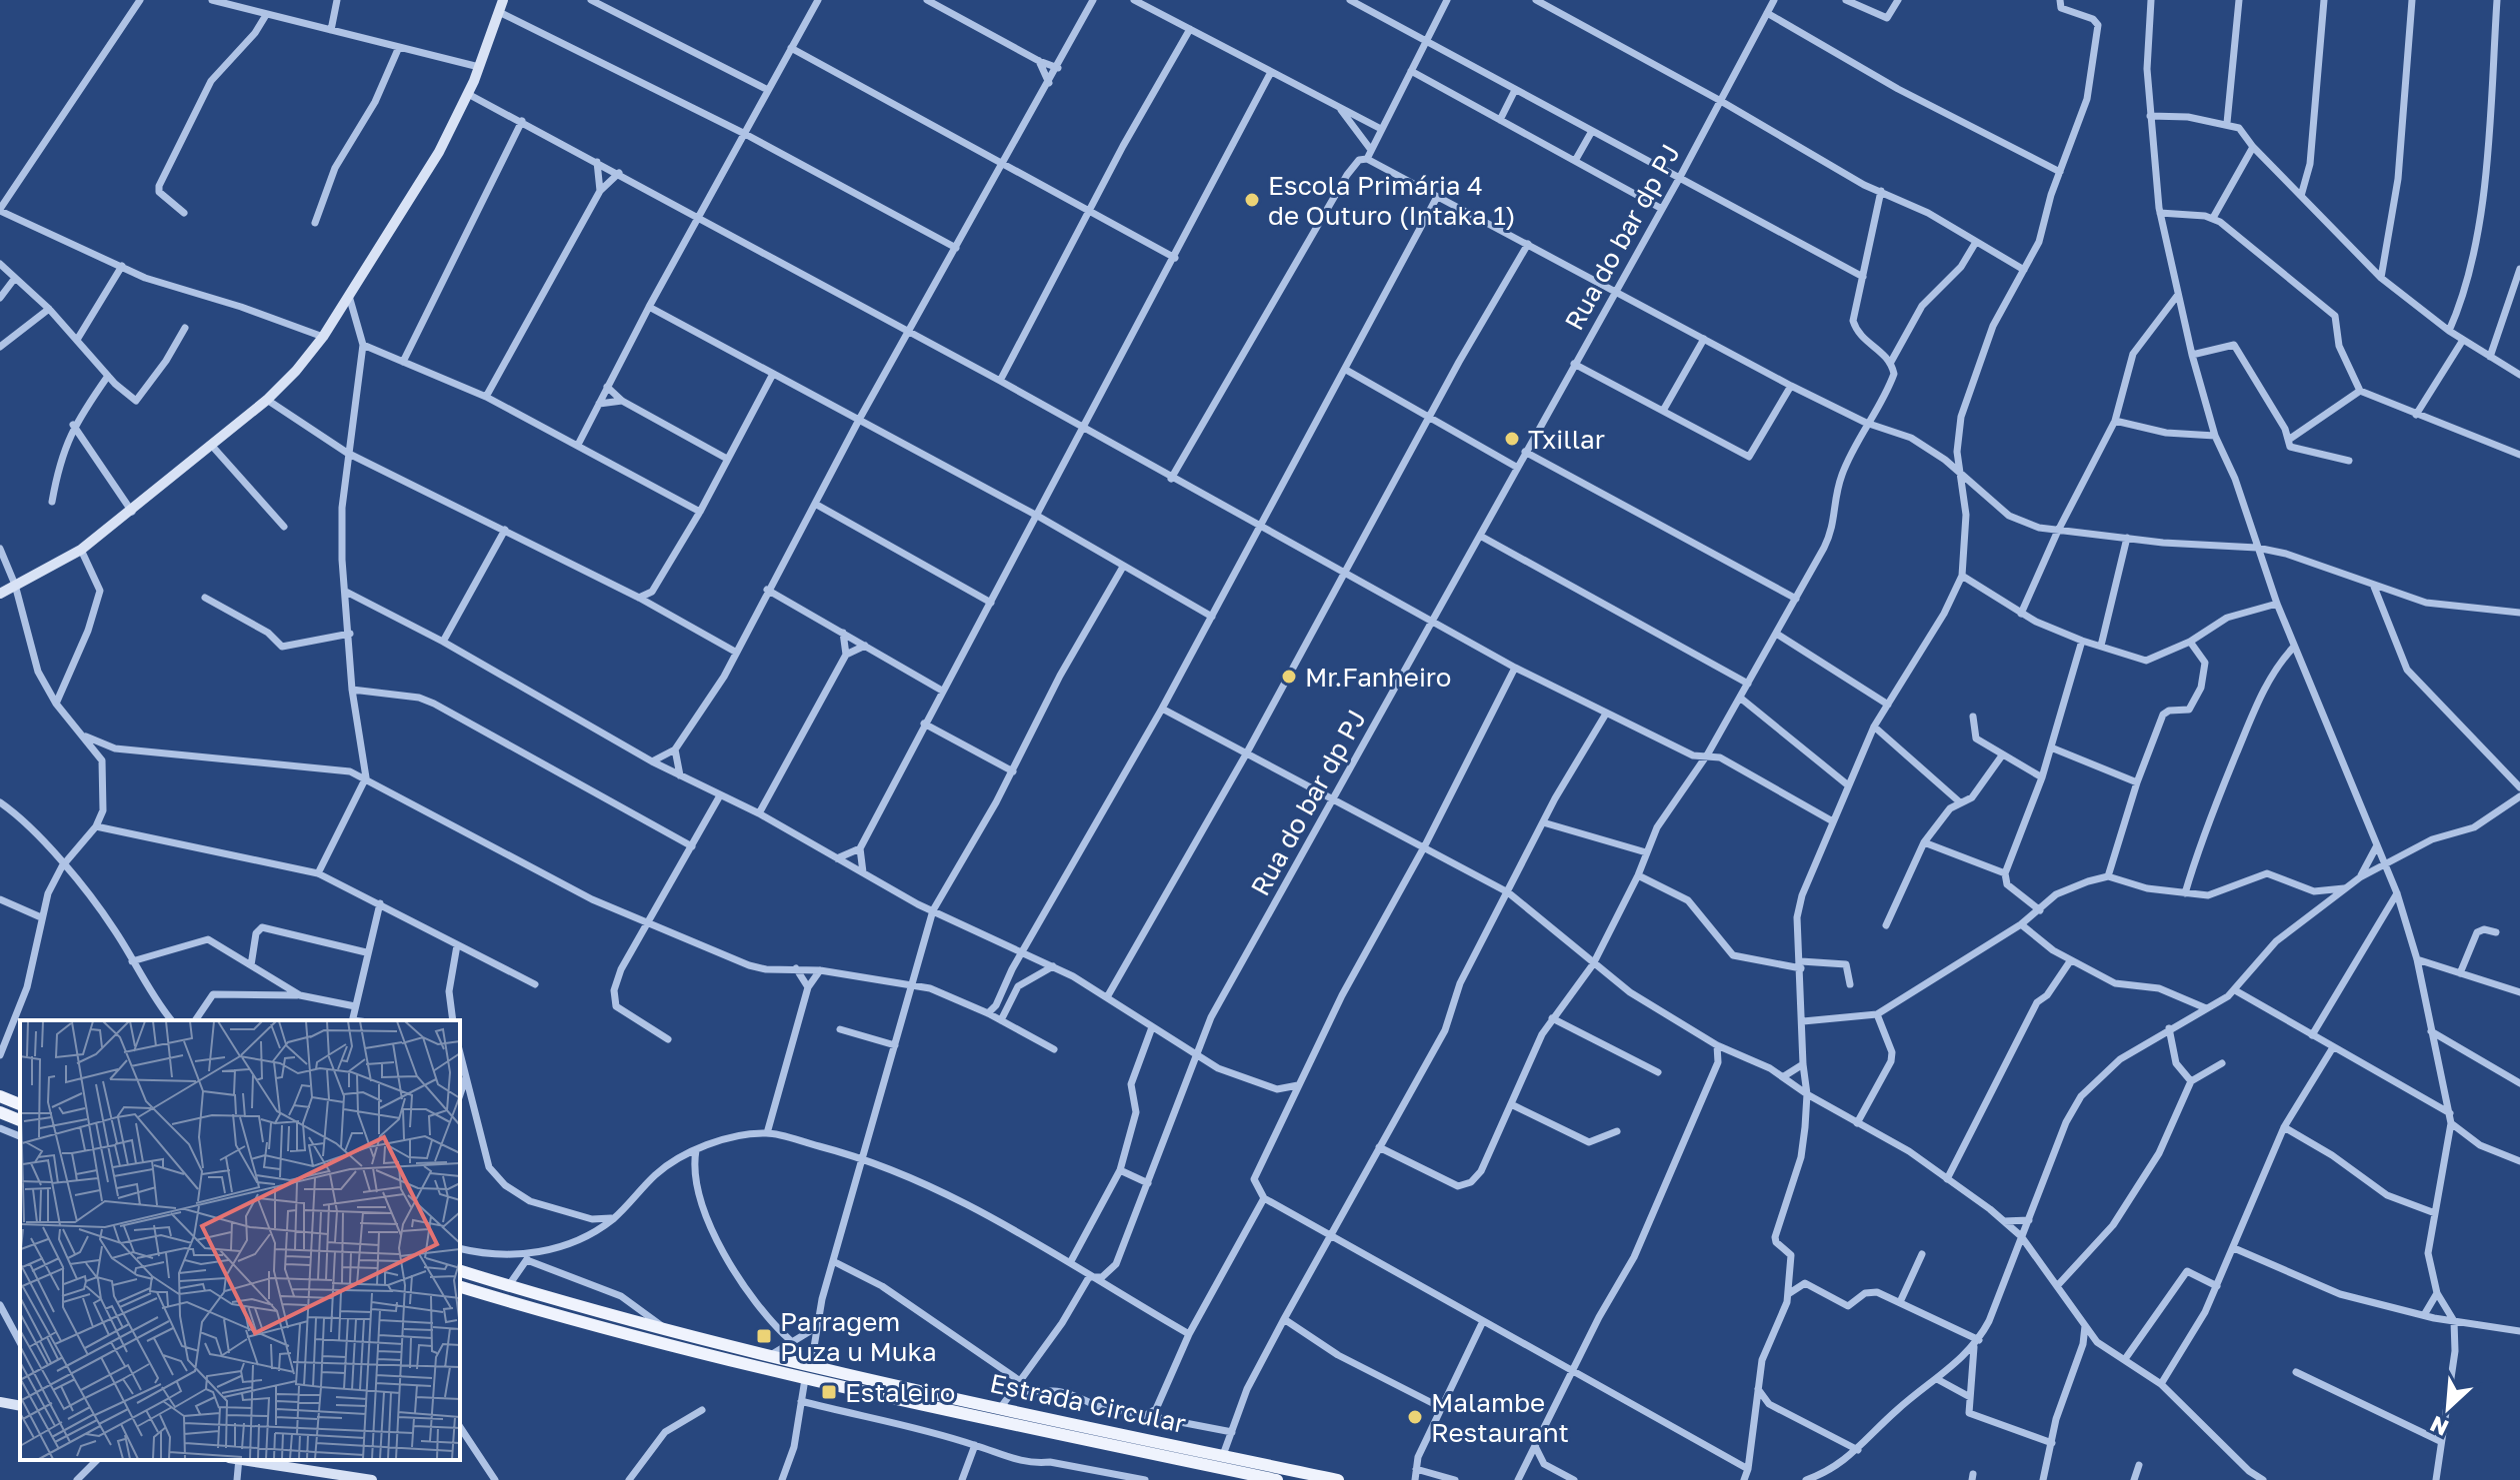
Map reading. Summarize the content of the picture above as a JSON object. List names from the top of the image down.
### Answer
{
  "streets": {
    "main road": ["Estrada Circular"],
    "street": ["Rua do bar dp PJ"]
  },
  "crossings": [
    ["Rua do bar dp PJ", "Estrada Circular"]
  ],
  "places": {
    "other": [
      "Escola Primária 4 de Outuro (Intaka 1)",
      "Txillar",
      "Mr.Fanheiro",
      "Malambe Restaurant"
    ],
    "transit": ["Parragem Puza u Muka", "Estaleiro"]
  },
  "north": "bottom left"
}
